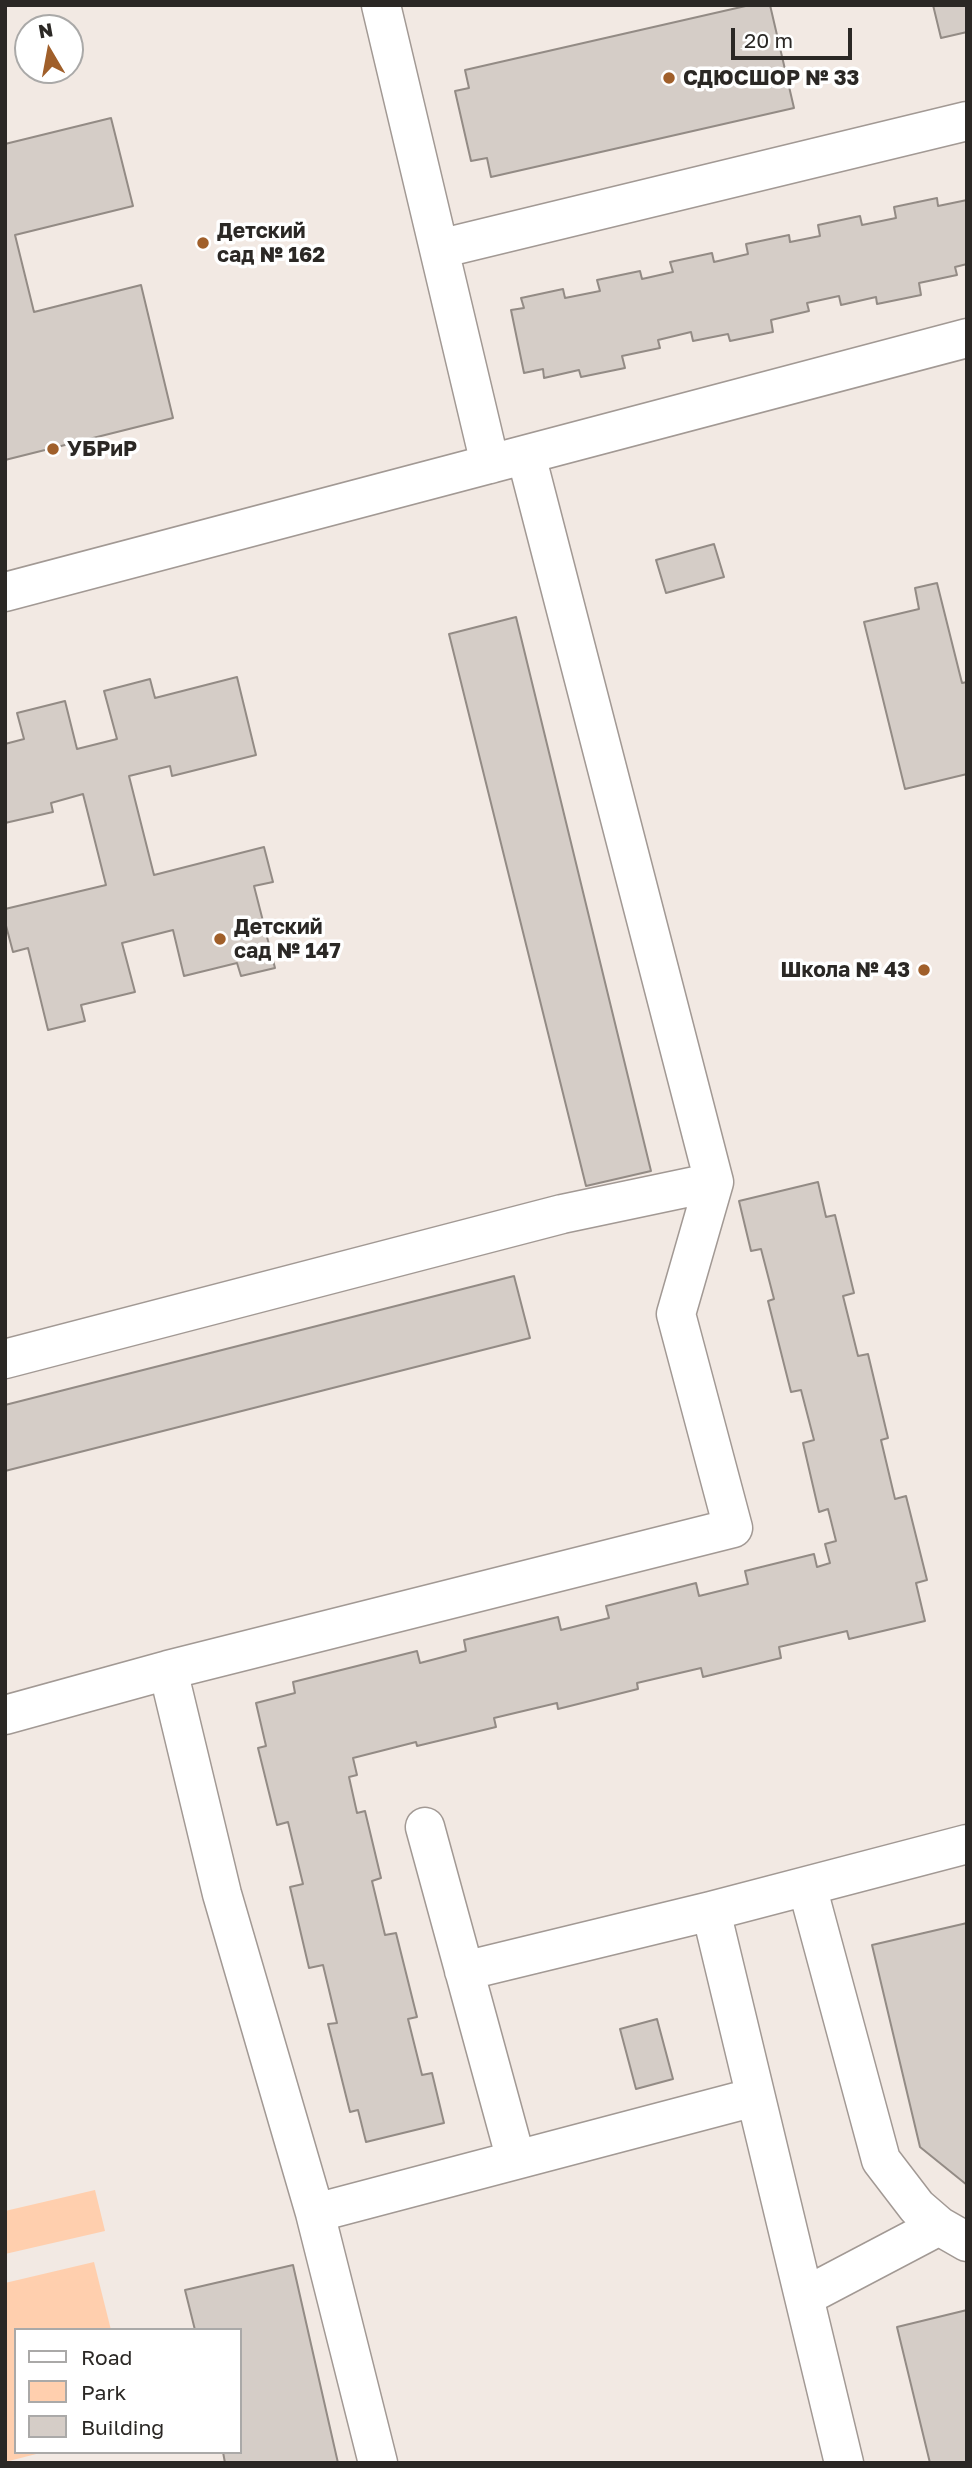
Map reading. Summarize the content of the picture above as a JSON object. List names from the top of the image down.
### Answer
{
  "places": [
    "СДЮСШОР № 33",
    "Детский сад № 162",
    "УБРиР",
    "Детский сад № 147",
    "Школа № 43"
  ],
  "legend": ["Road", "Park", "Building"],
  "scale_bar": "20 m",
  "north": "top"
}
